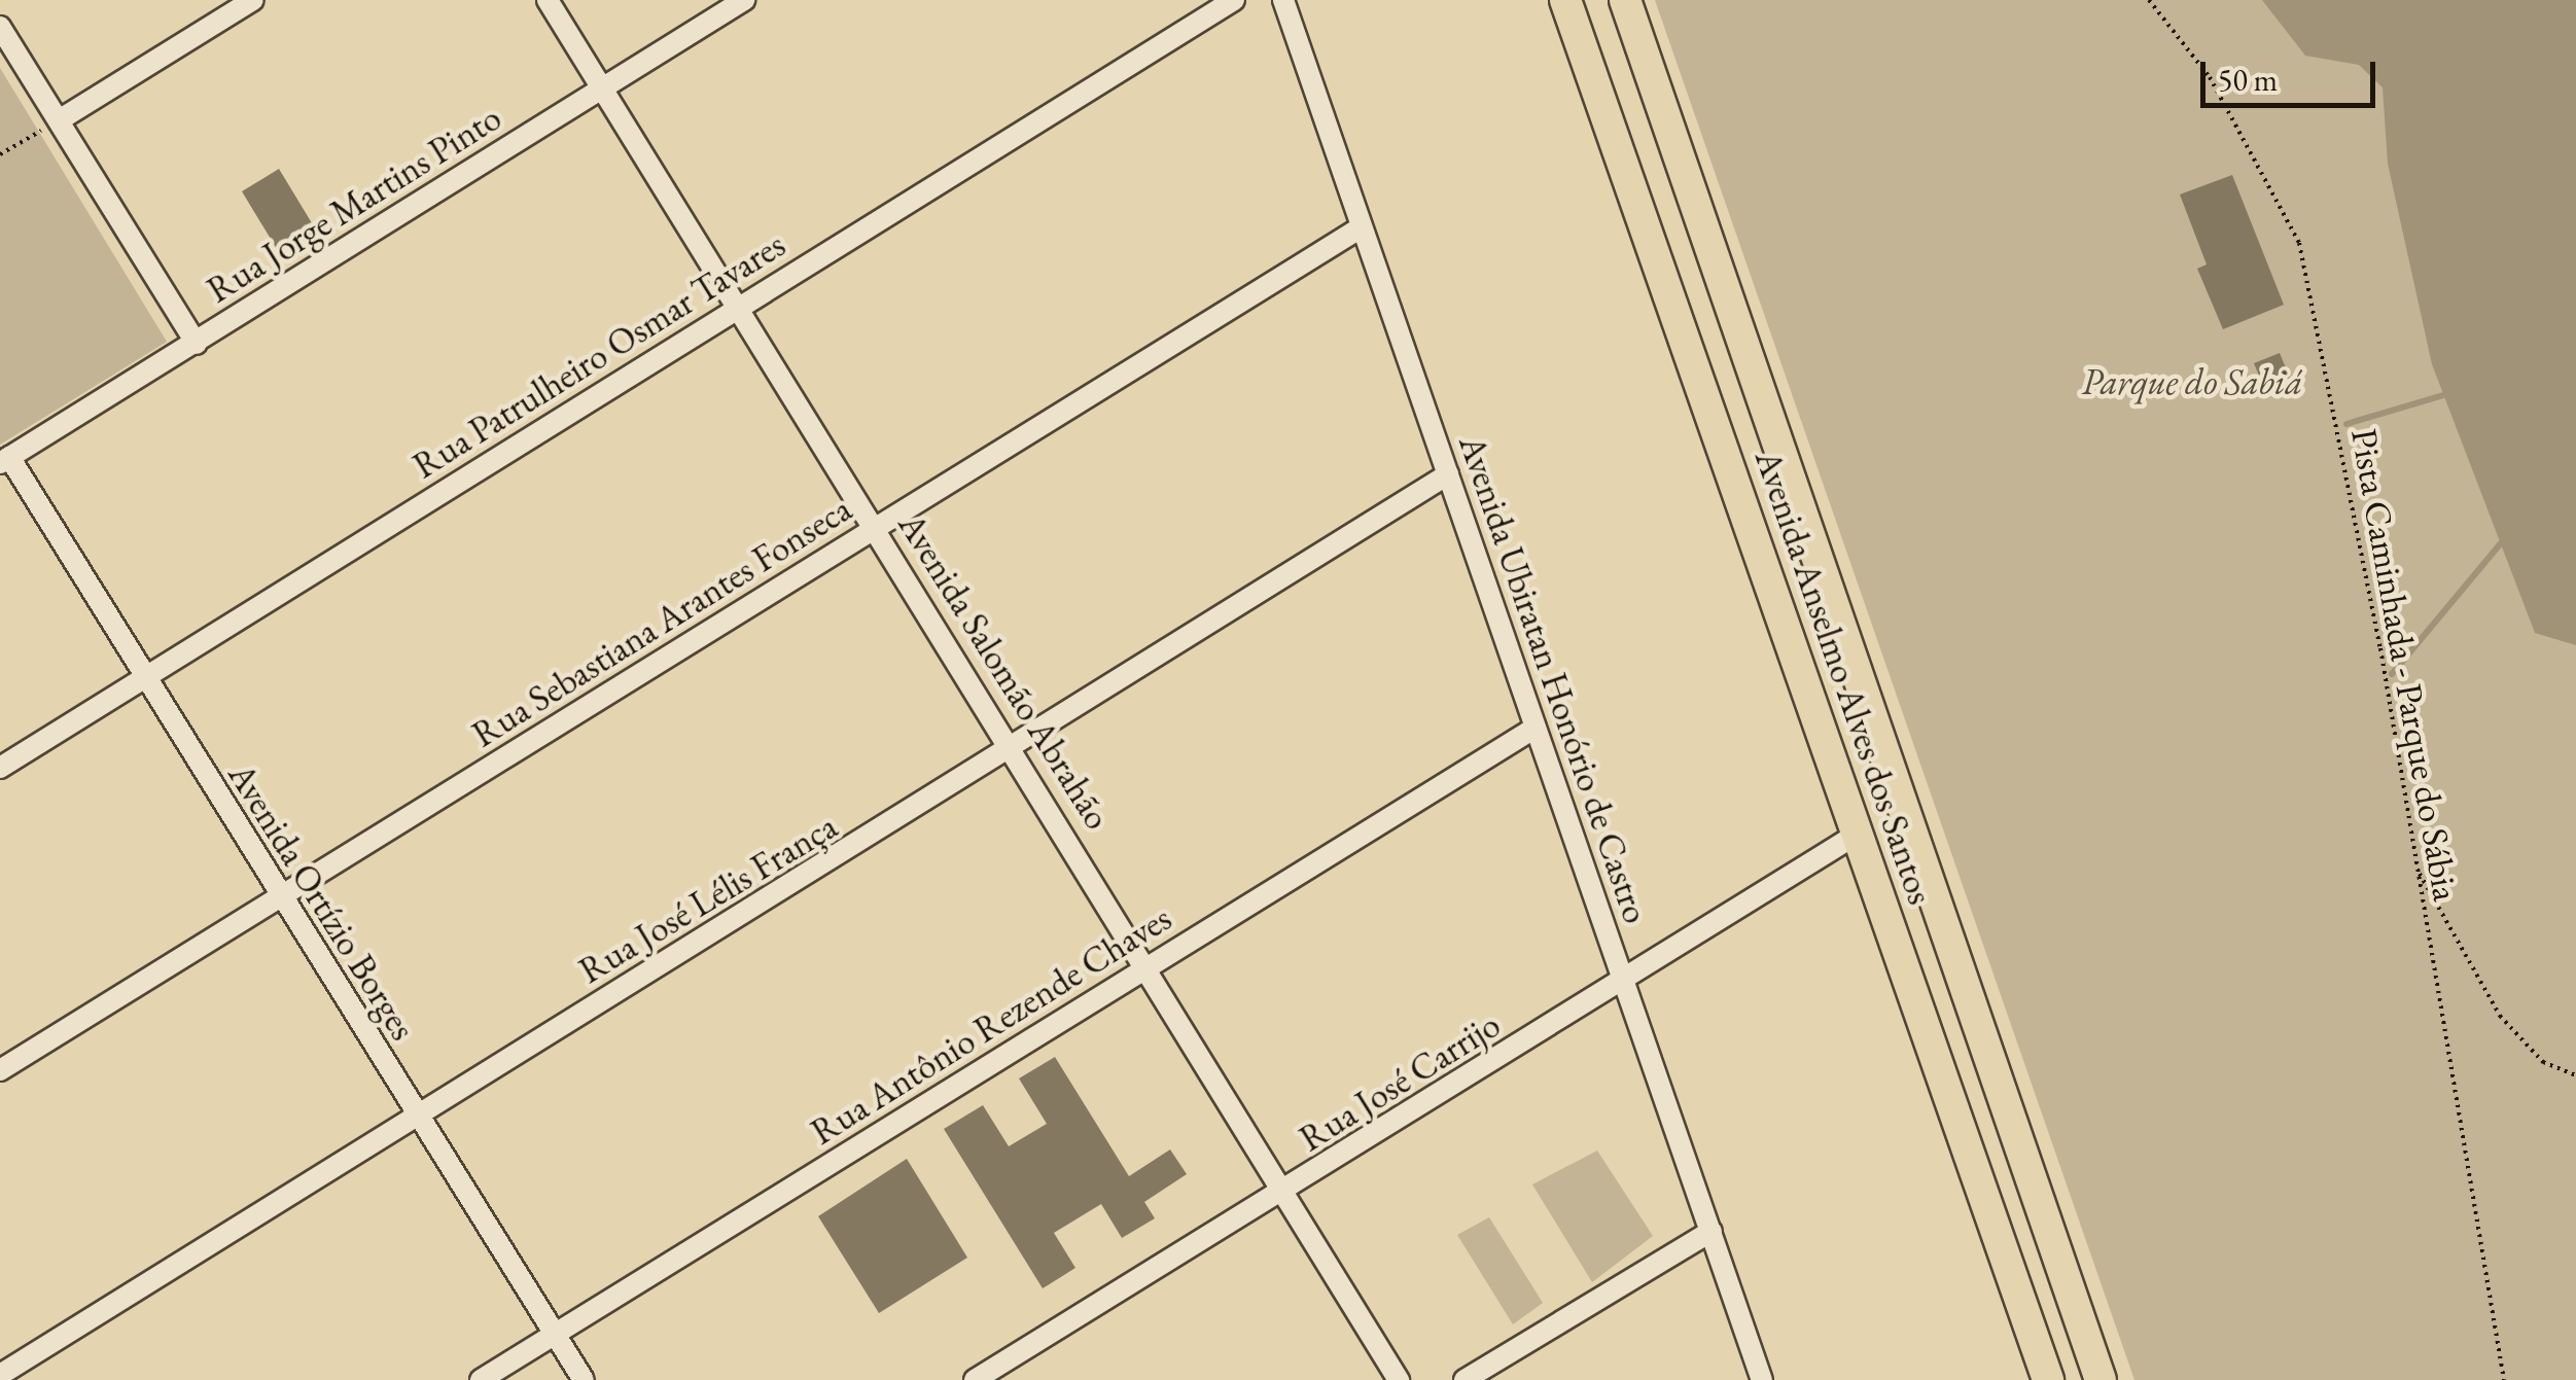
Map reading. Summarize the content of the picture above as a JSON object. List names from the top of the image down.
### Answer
{
  "streets": {
    "main road": ["Avenida Anselmo Alves dos Santos"],
    "street": [
      "Rua Jorge Martins Pinto",
      "Rua Patrulheiro Osmar Tavares",
      "Rua Sebastiana Arantes Fonseca",
      "Avenida Salomão Abrahão",
      "Avenida Ubiratan Honório de Castro",
      "Rua José Lélis França",
      "Avenida Ortízio Borges",
      "Rua Antônio Rezende Chaves",
      "Rua José Carrijo"
    ],
    "path": ["Pista Caminhada - Parque do Sábia"]
  },
  "crossings": [
    ["Rua Jorge Martins Pinto", "Avenida Salomão Abrahão"],
    ["Rua Jorge Martins Pinto", "Avenida Ortízio Borges"],
    ["Rua Patrulheiro Osmar Tavares", "Avenida Salomão Abrahão"],
    ["Rua Patrulheiro Osmar Tavares", "Avenida Ortízio Borges"],
    ["Rua Sebastiana Arantes Fonseca", "Avenida Salomão Abrahão"],
    ["Rua Sebastiana Arantes Fonseca", "Avenida Ubiratan Honório de Castro"],
    ["Rua Sebastiana Arantes Fonseca", "Avenida Ortízio Borges"],
    ["Avenida Salomão Abrahão", "Rua José Lélis França"],
    ["Avenida Salomão Abrahão", "Rua Antônio Rezende Chaves"],
    ["Avenida Salomão Abrahão", "Rua José Carrijo"],
    ["Avenida Anselmo Alves dos Santos", "Rua José Carrijo"],
    ["Avenida Ubiratan Honório de Castro", "Rua José Lélis França"],
    ["Avenida Ubiratan Honório de Castro", "Rua Antônio Rezende Chaves"],
    ["Avenida Ubiratan Honório de Castro", "Rua José Carrijo"],
    ["Rua José Lélis França", "Avenida Ortízio Borges"],
    ["Avenida Ortízio Borges", "Rua Antônio Rezende Chaves"]
  ],
  "parks": ["Parque do Sabiá"],
  "scale_bar": "50 m"
}
